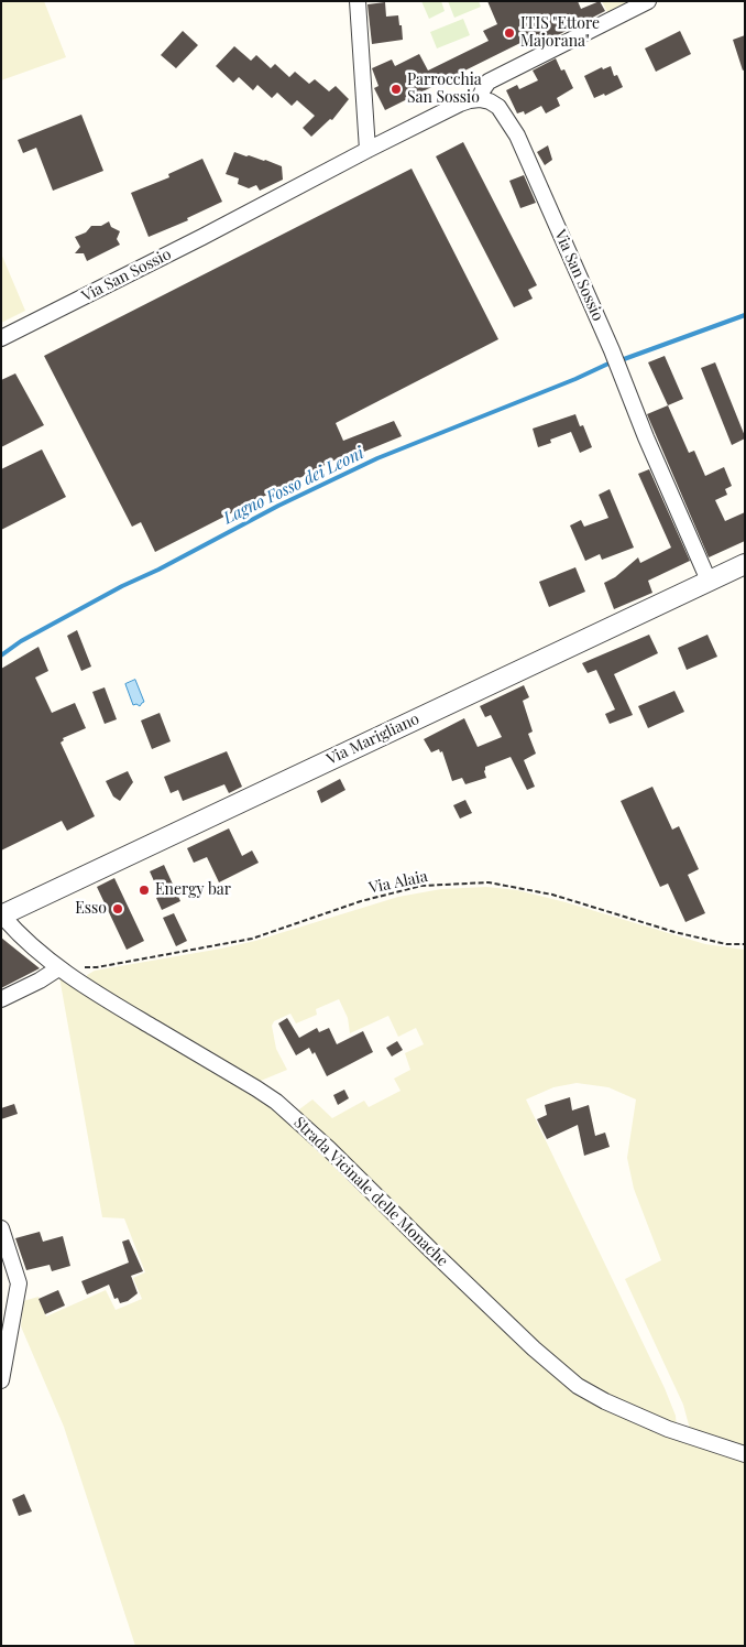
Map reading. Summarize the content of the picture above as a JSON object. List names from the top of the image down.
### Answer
{
  "streets": {
    "street": ["Via San Sossio", "Via Marigliano", "Strada Vicinale delle Monache"],
    "path": ["Via Alaia"]
  },
  "crossings": [
    ["Via San Sossio", "Via Marigliano"],
    ["Via Marigliano", "Strada Vicinale delle Monache"],
    ["Via Alaia", "Strada Vicinale delle Monache"]
  ],
  "water": ["Lagno Fosso dei Leoni"],
  "places": [
    "ITIS \"Ettore Majorana\"",
    "Parrocchia San Sossio",
    "Energy bar",
    "Esso"
  ]
}
